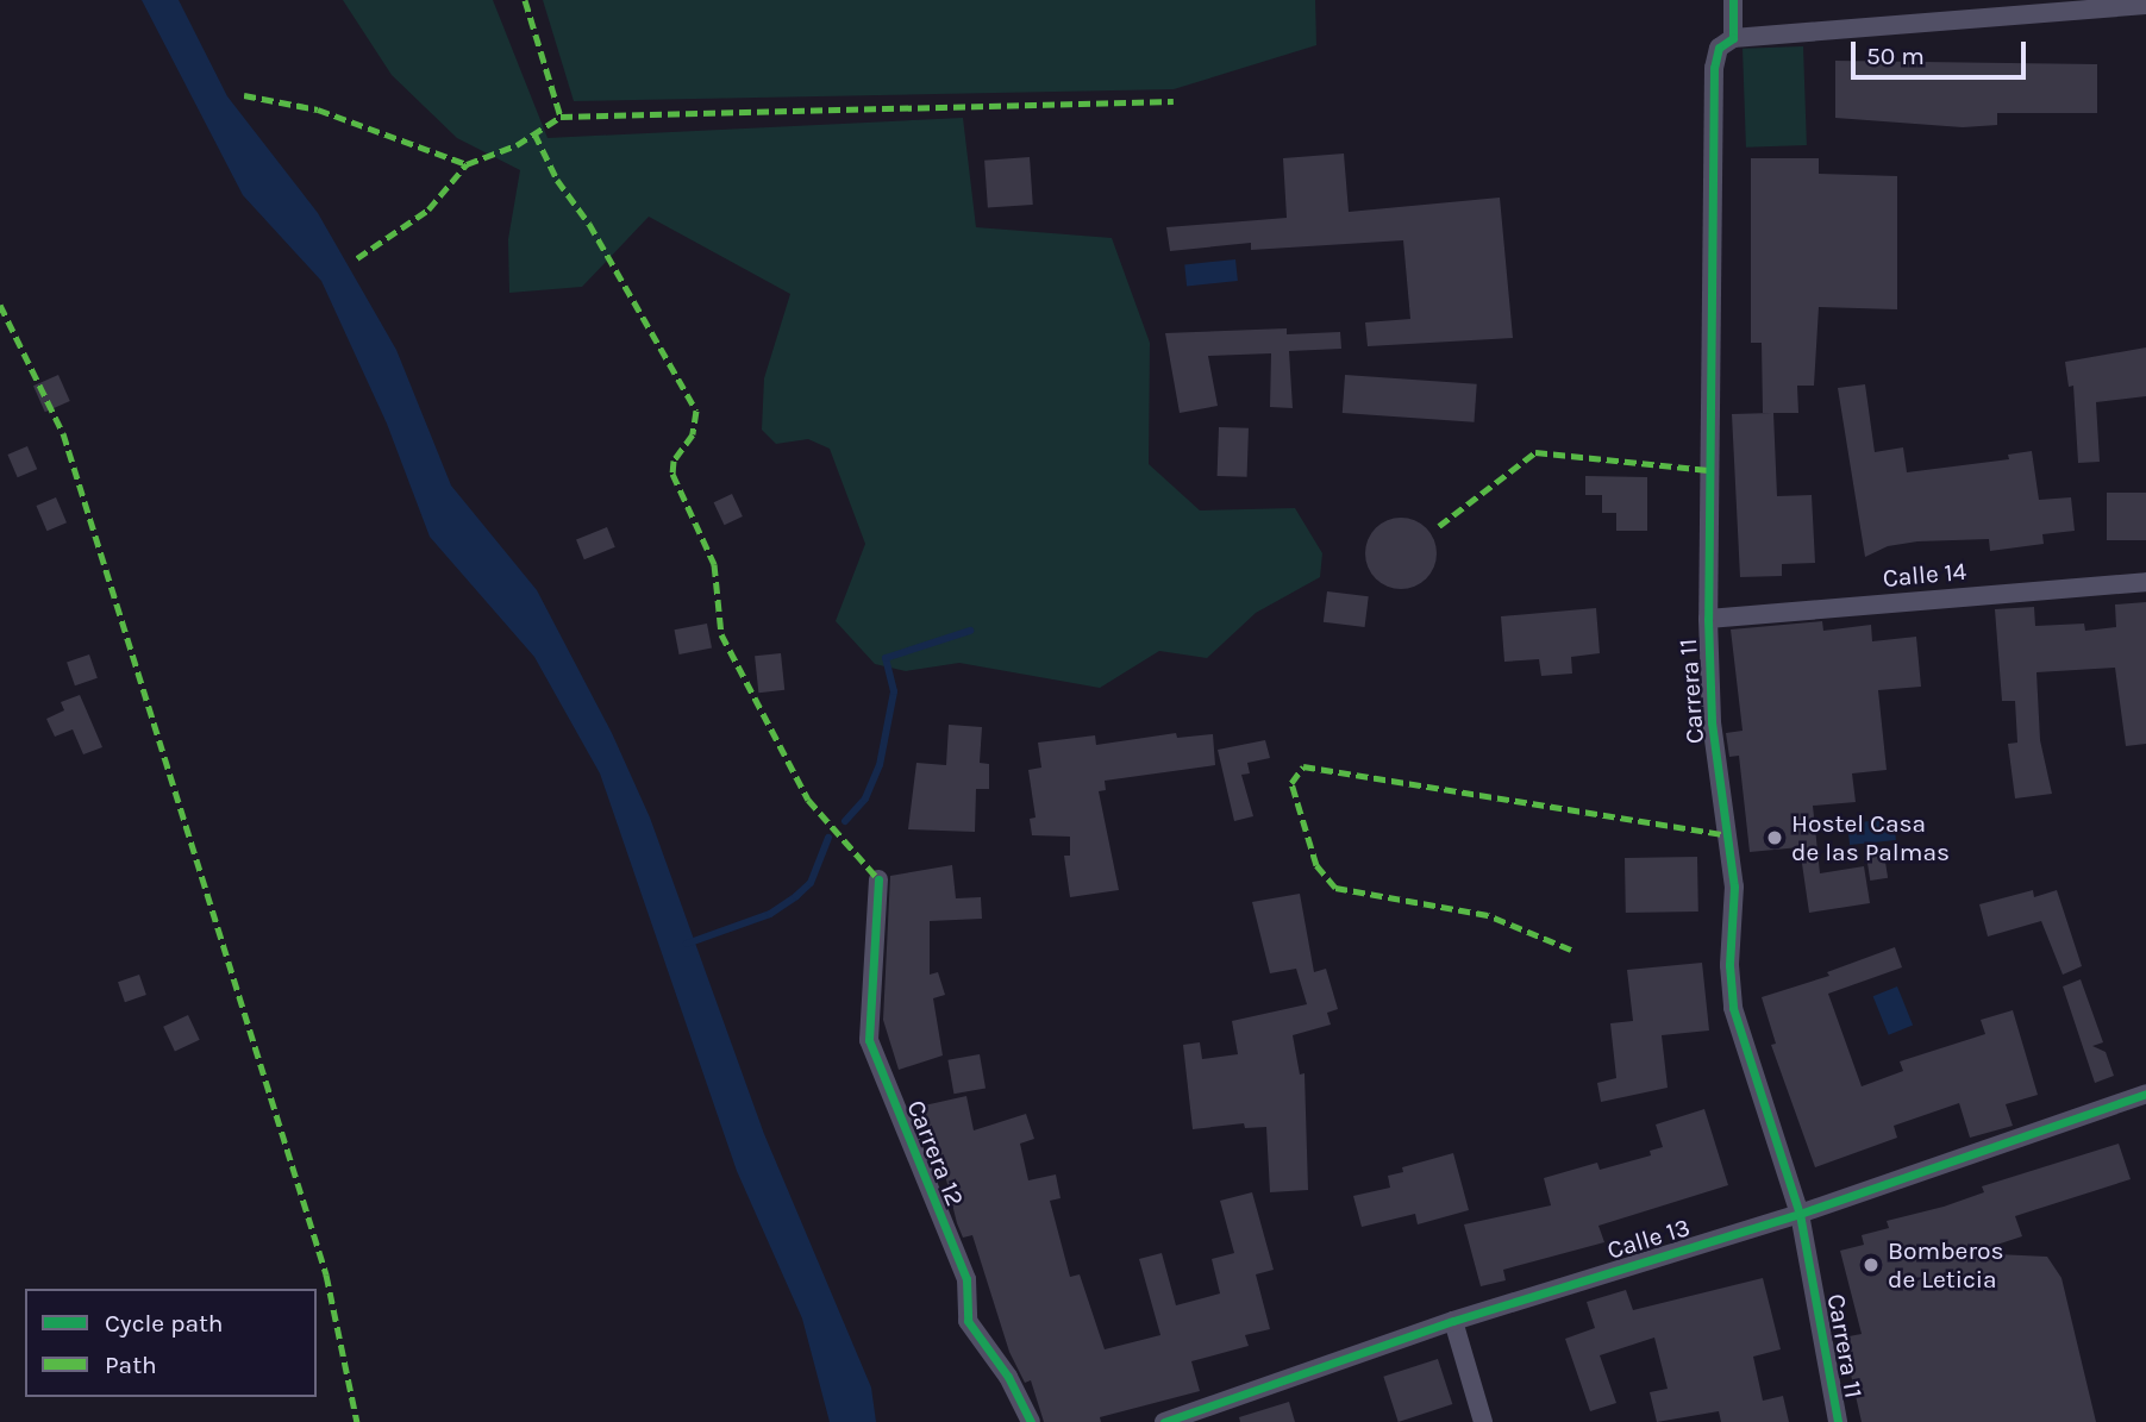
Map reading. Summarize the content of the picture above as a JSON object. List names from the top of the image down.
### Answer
{
  "streets": {
    "street": [
      "Calle 14",
      "Carrera 11",
      "Carrera 12",
      "Calle 13"
    ]
  },
  "crossings": [
    ["Calle 14", "Carrera 11"],
    ["Carrera 11", "Calle 13"]
  ],
  "places": ["Hostel Casa de las Palmas", "Bomberos de Leticia"],
  "legend": ["Cycle path", "Path"],
  "scale_bar": "50 m"
}
